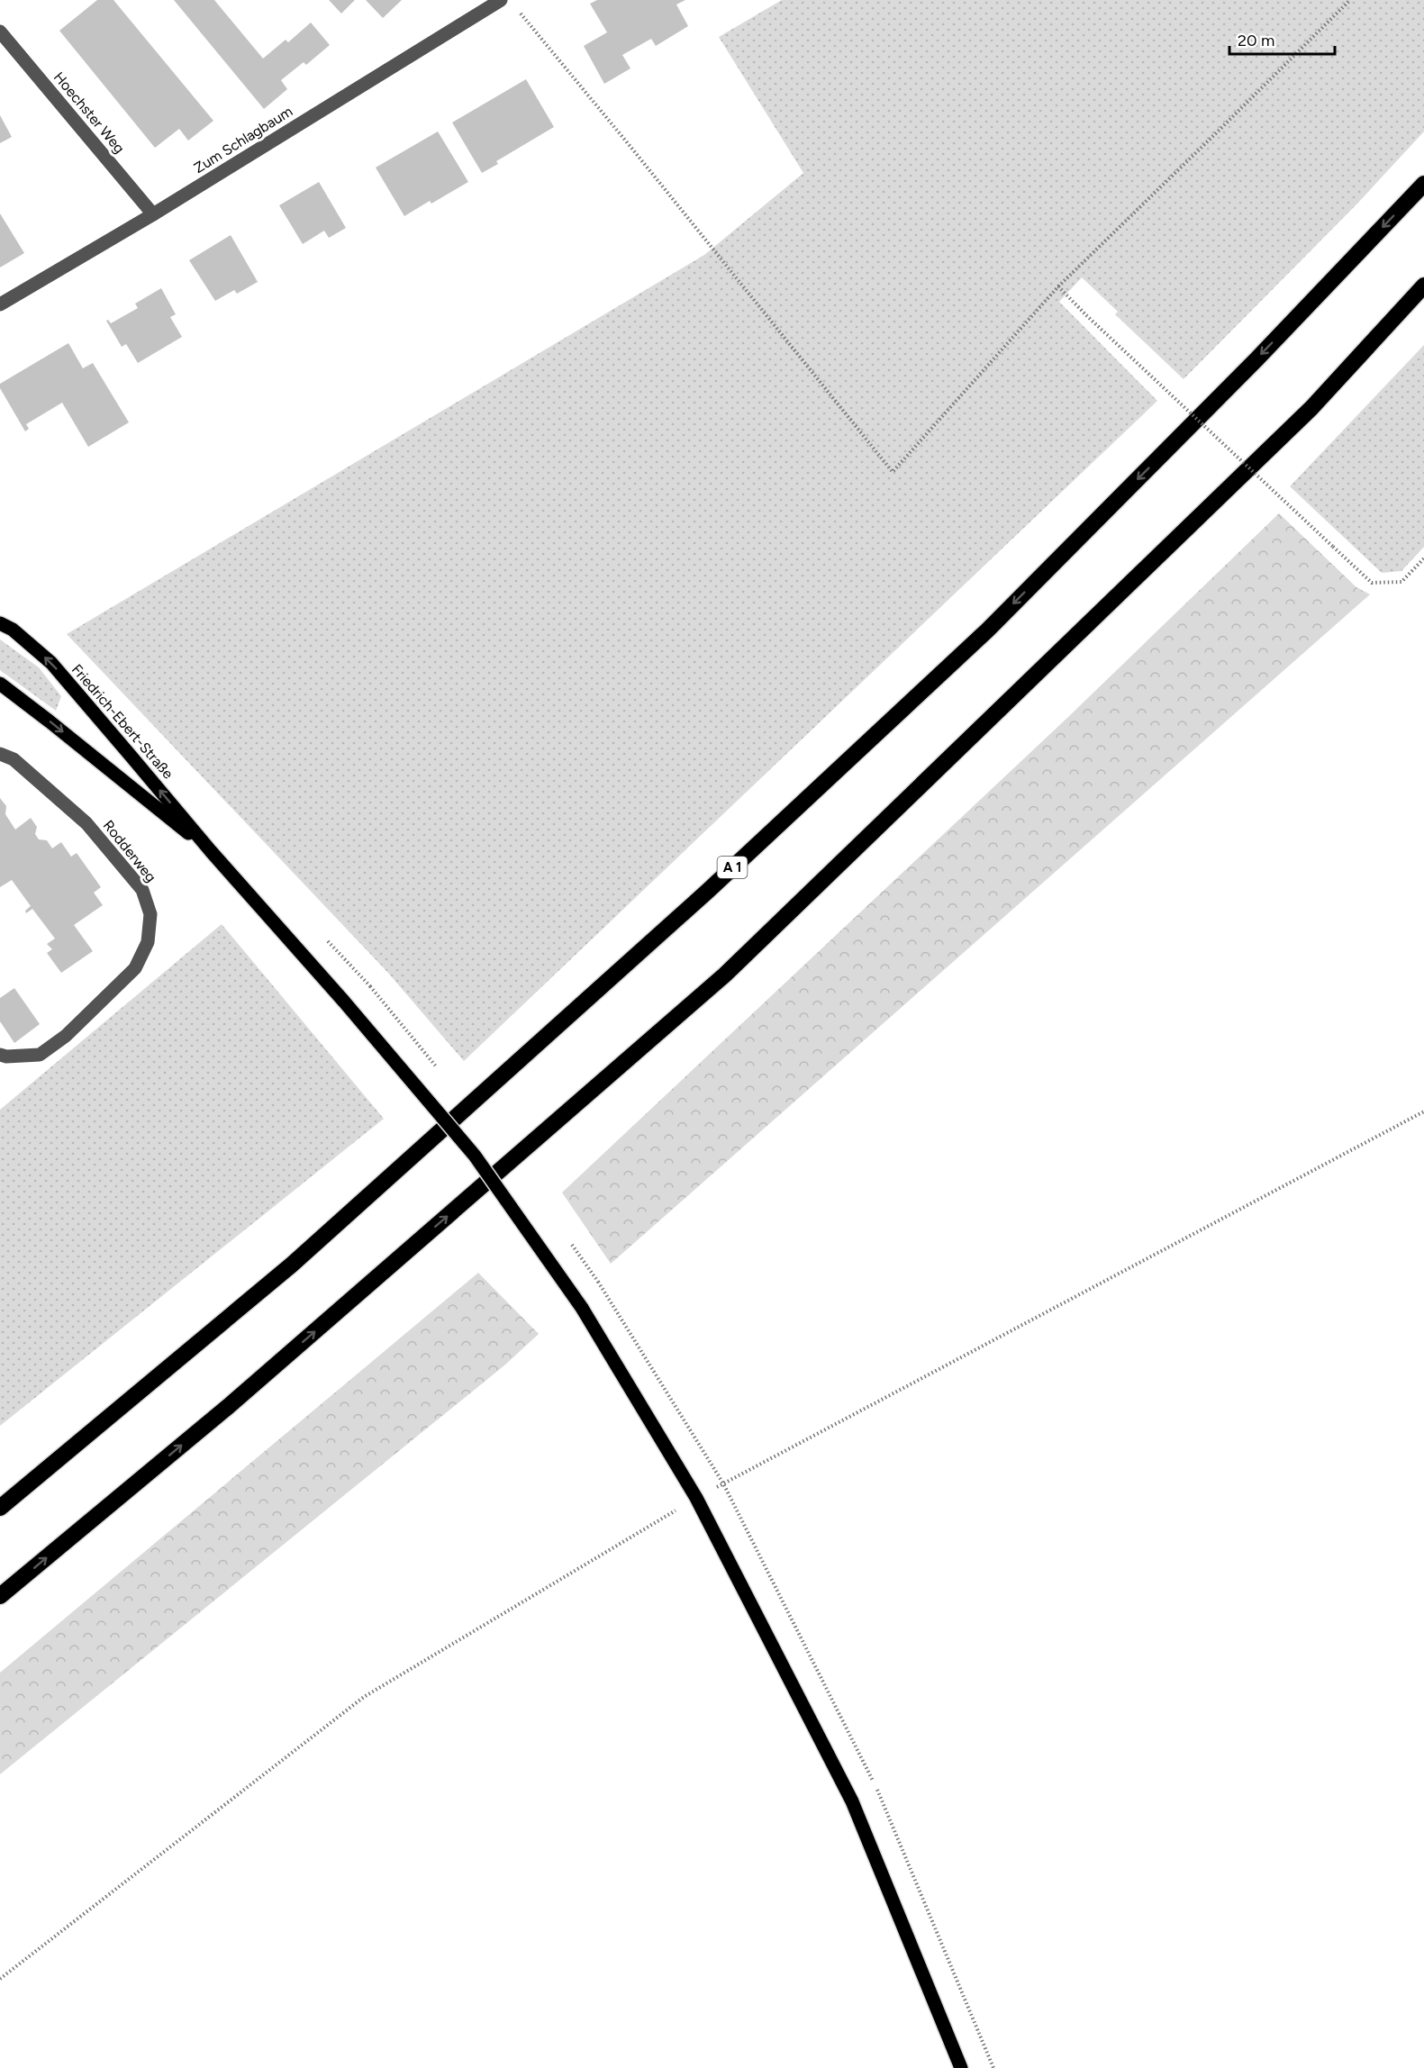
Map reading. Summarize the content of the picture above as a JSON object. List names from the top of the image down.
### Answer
{
  "streets": {
    "highway": ["A 1"],
    "main road": ["Friedrich-Ebert-Straße"],
    "street": ["Hoechster Weg", "Zum Schlagbaum", "Rodderweg"]
  },
  "crossings": [
    ["Hoechster Weg", "Zum Schlagbaum"]
  ],
  "scale_bar": "20 m"
}
